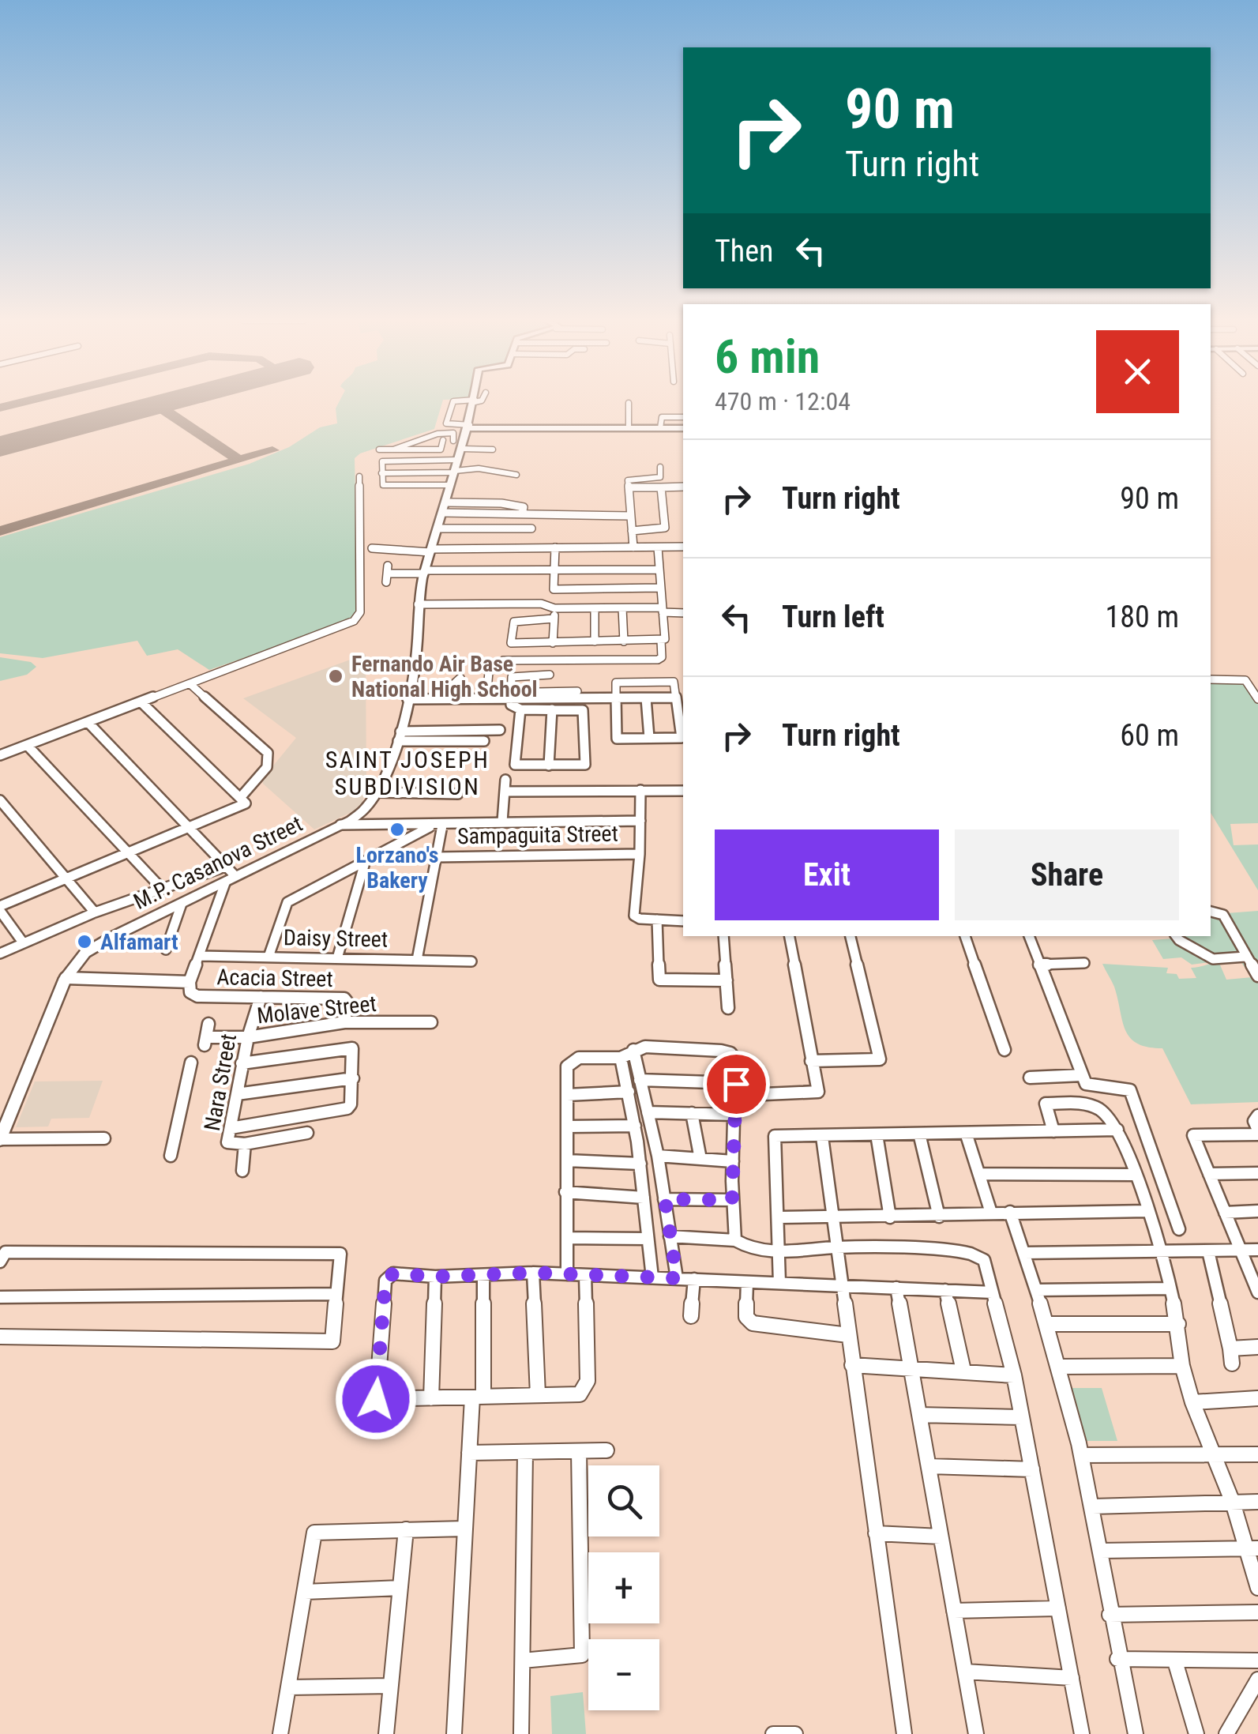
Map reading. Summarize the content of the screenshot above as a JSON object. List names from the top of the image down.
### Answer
{
  "streets": {
    "street": [
      "Sampaguita Street",
      "M.P. Casanova Street",
      "Daisy Street",
      "Acacia Street",
      "Molave Street",
      "Nara Street"
    ]
  },
  "crossings": [
    ["Acacia Street", "Molave Street"],
    ["Acacia Street", "Nara Street"],
    ["Molave Street", "Nara Street"]
  ],
  "districts": ["SAINT JOSEPH SUBDIVISION"],
  "places": ["Fernando Air Base National High School", "Lorzano's Bakery", "Alfamart"],
  "page": {
    "turn": ["90 m", "Turn right"],
    "then": "Then",
    "heading": ["6 min", "470 m · 12:04"],
    "list": [
      {
        "name": "Turn right",
        "value": "90 m"
      },
      {
        "name": "Turn left",
        "value": "180 m"
      },
      {
        "name": "Turn right",
        "value": "60 m"
      }
    ],
    "buttons": ["Exit", "Share"],
    "map_buttons": ["+", "−"]
  }
}
